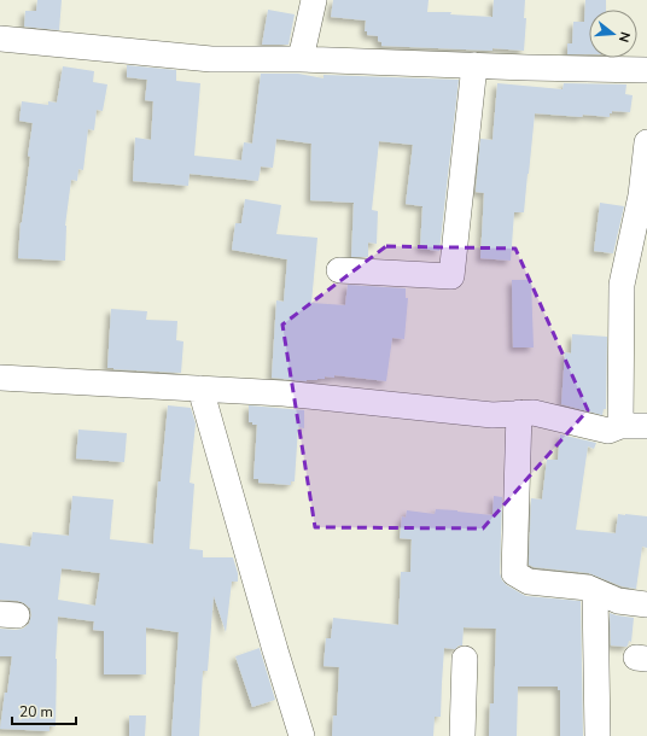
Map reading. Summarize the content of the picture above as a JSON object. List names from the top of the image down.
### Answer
{
  "scale_bar": "20 m",
  "north": "right"
}
